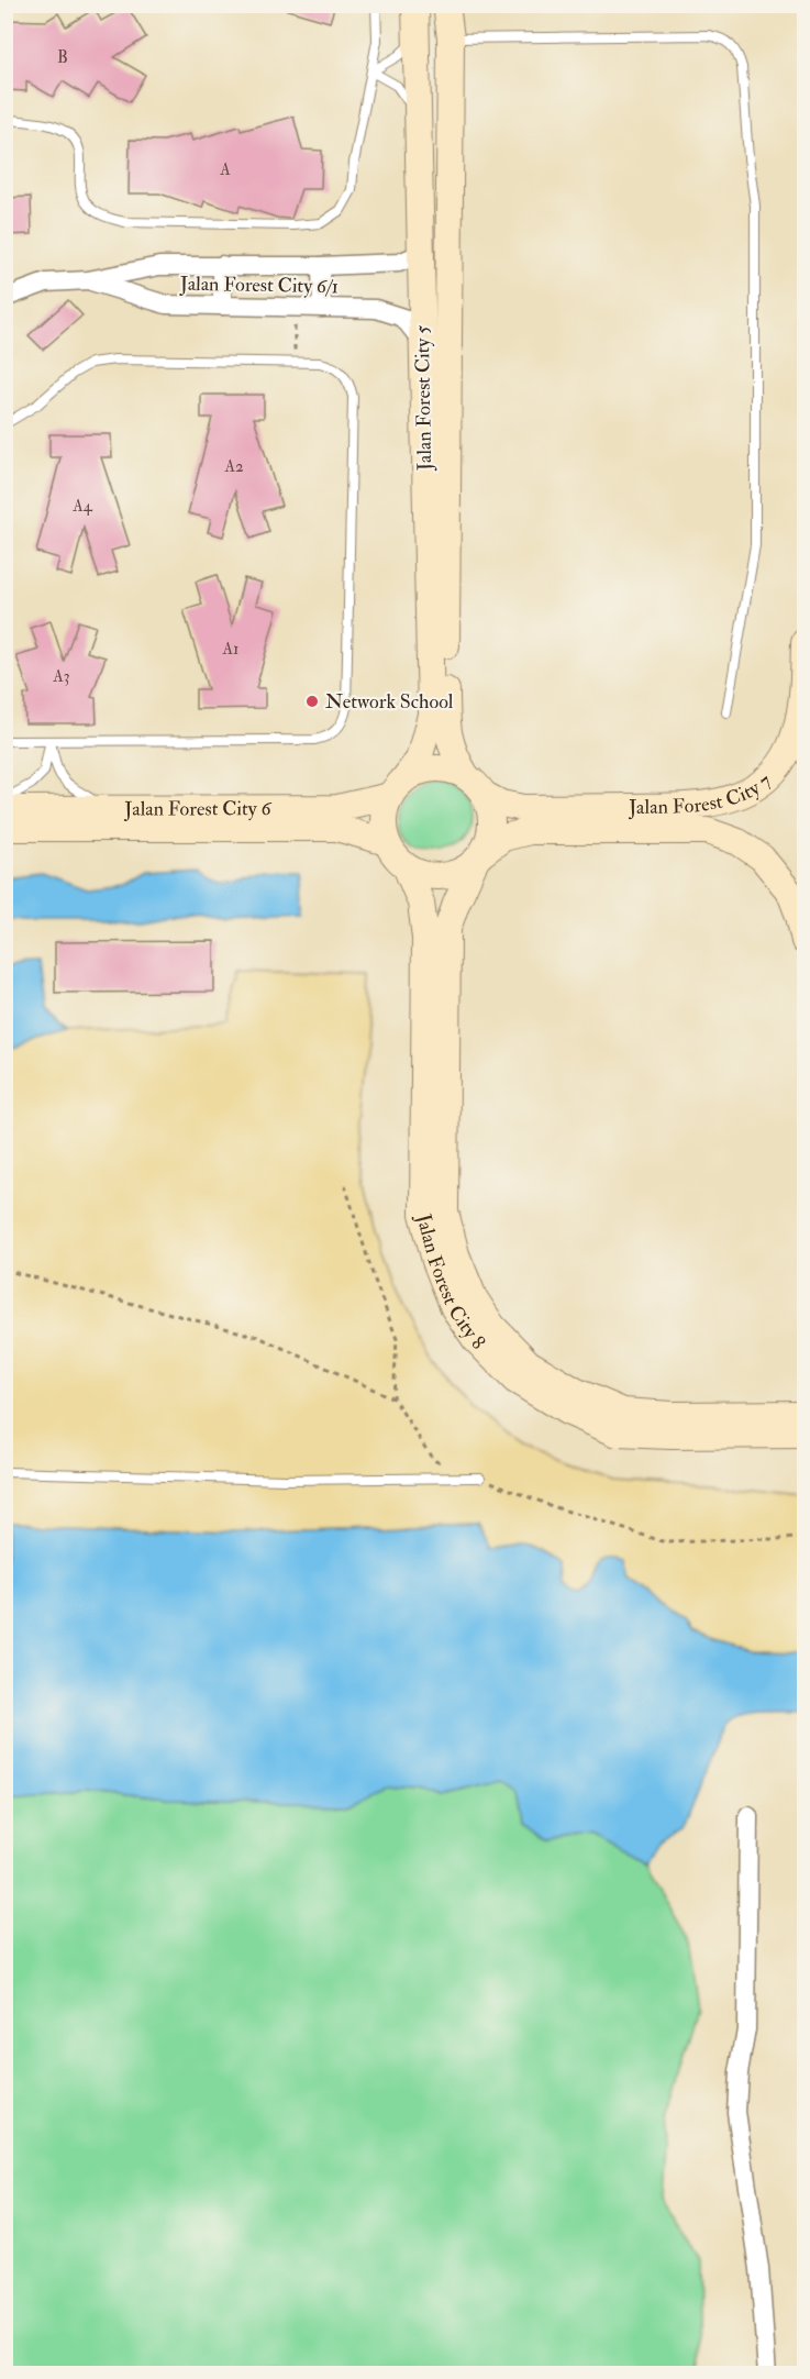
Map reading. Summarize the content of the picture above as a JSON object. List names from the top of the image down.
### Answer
{
  "streets": {
    "street": [
      "Jalan Forest City 6/1",
      "Jalan Forest City 5",
      "Jalan Forest City 7",
      "Jalan Forest City 6",
      "Jalan Forest City 8"
    ]
  },
  "crossings": [
    ["Jalan Forest City 6/1", "Jalan Forest City 5"],
    ["Jalan Forest City 5", "Jalan Forest City 7"],
    ["Jalan Forest City 5", "Jalan Forest City 6"],
    ["Jalan Forest City 5", "Jalan Forest City 8"],
    ["Jalan Forest City 7", "Jalan Forest City 6"],
    ["Jalan Forest City 7", "Jalan Forest City 8"],
    ["Jalan Forest City 6", "Jalan Forest City 8"]
  ],
  "places": ["Network School"],
  "house_numbers": [
    "B",
    "A",
    "A2",
    "A4",
    "A1",
    "A3"
  ]
}
